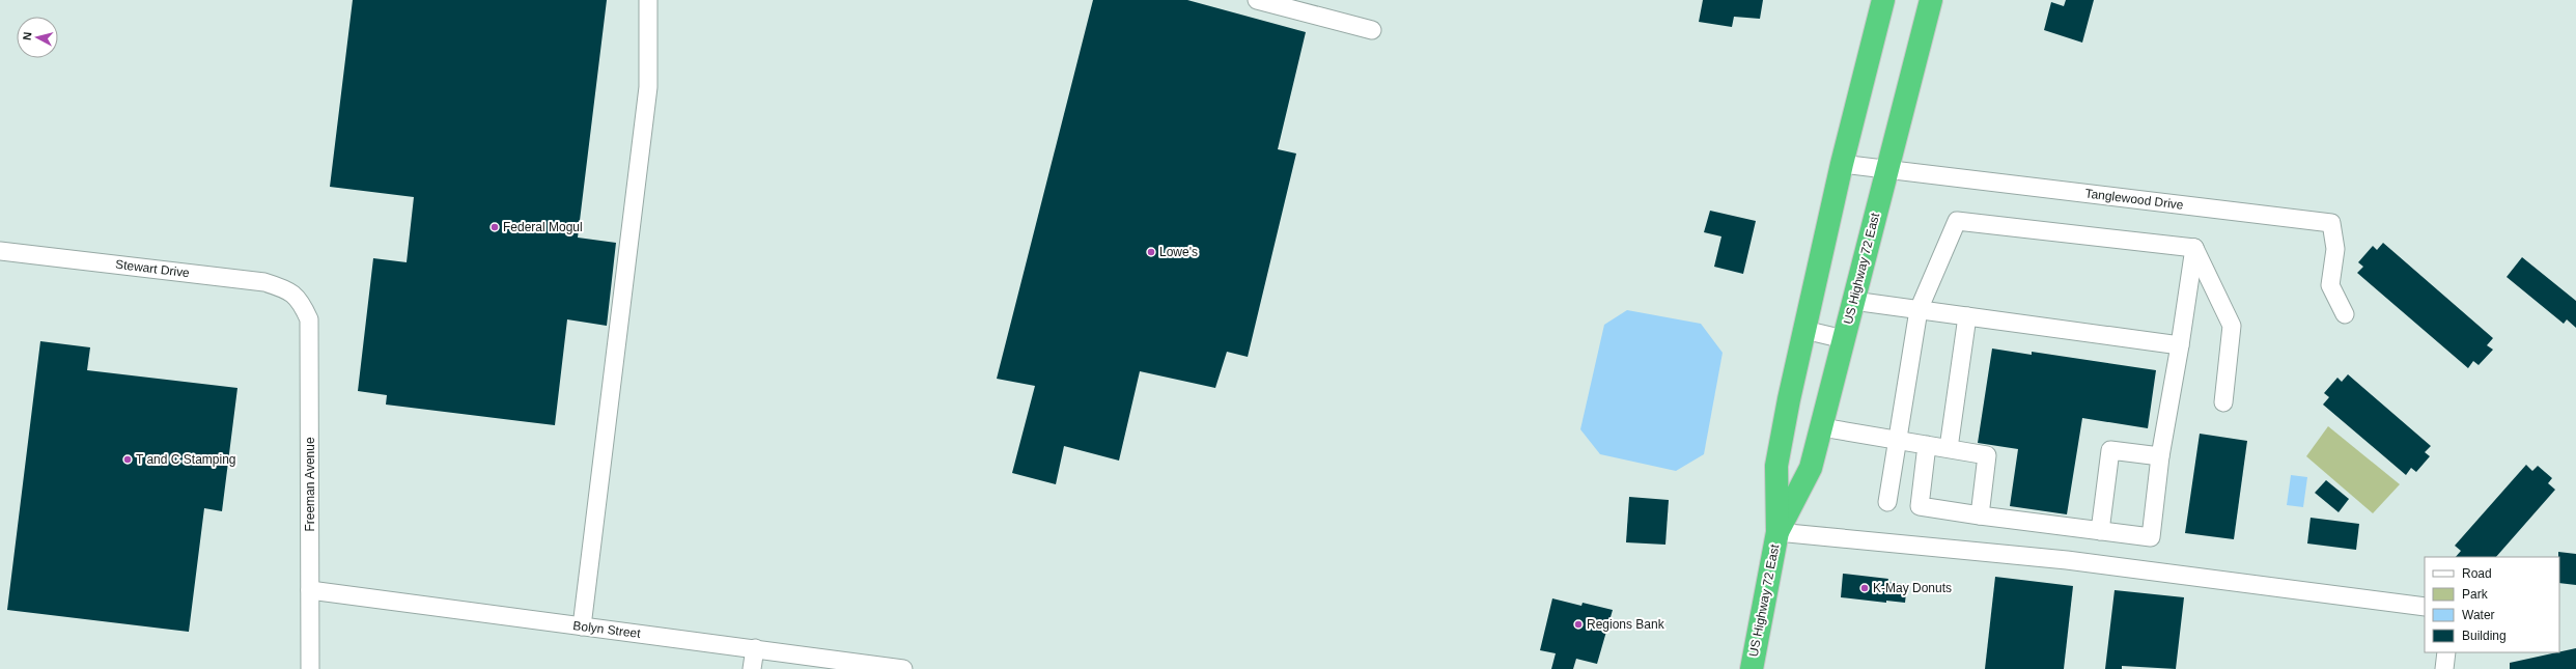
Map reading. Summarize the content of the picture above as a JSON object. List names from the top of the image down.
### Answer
{
  "streets": {
    "highway": ["US Highway 72 East"],
    "street": [
      "Tanglewood Drive",
      "Stewart Drive",
      "Freeman Avenue",
      "Bolyn Street"
    ]
  },
  "crossings": [
    ["Tanglewood Drive", "US Highway 72 East"],
    ["Stewart Drive", "Freeman Avenue"],
    ["Freeman Avenue", "Bolyn Street"]
  ],
  "places": [
    "Federal Mogul",
    "Lowe's",
    "T and C Stamping",
    "K-May Donuts",
    "Regions Bank"
  ],
  "legend": [
    "Road",
    "Park",
    "Water",
    "Building"
  ],
  "north": "left"
}
